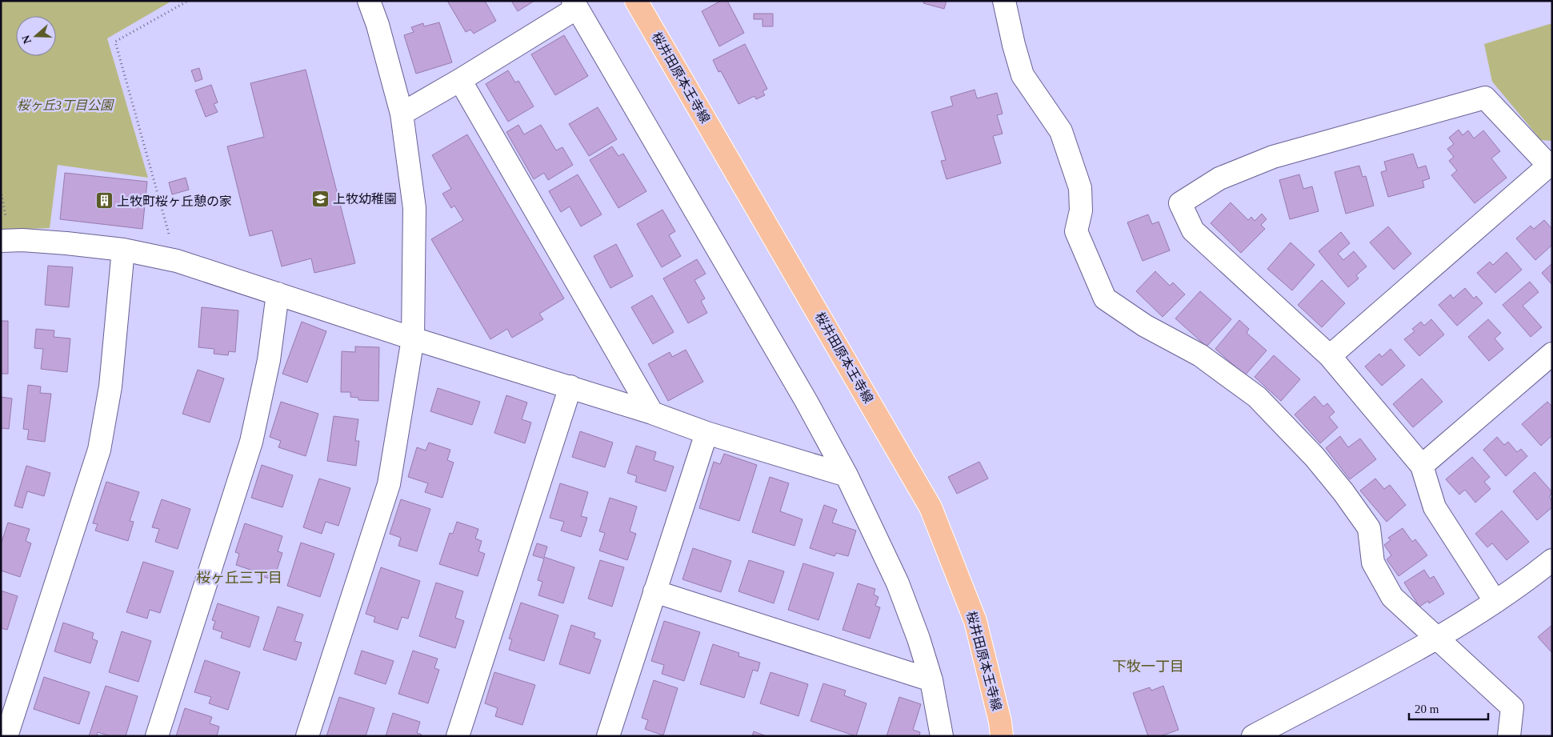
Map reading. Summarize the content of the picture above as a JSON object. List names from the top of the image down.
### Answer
{
  "streets": {
    "main road": ["桜井田原本王寺線"]
  },
  "districts": ["桜ヶ丘三丁目", "下牧一丁目"],
  "parks": ["桜ヶ丘3丁目公園"],
  "places": {
    "school or university": ["上牧幼稚園"],
    "building": ["上牧町桜ヶ丘憩の家"]
  },
  "scale_bar": "20 m",
  "north": "left"
}
